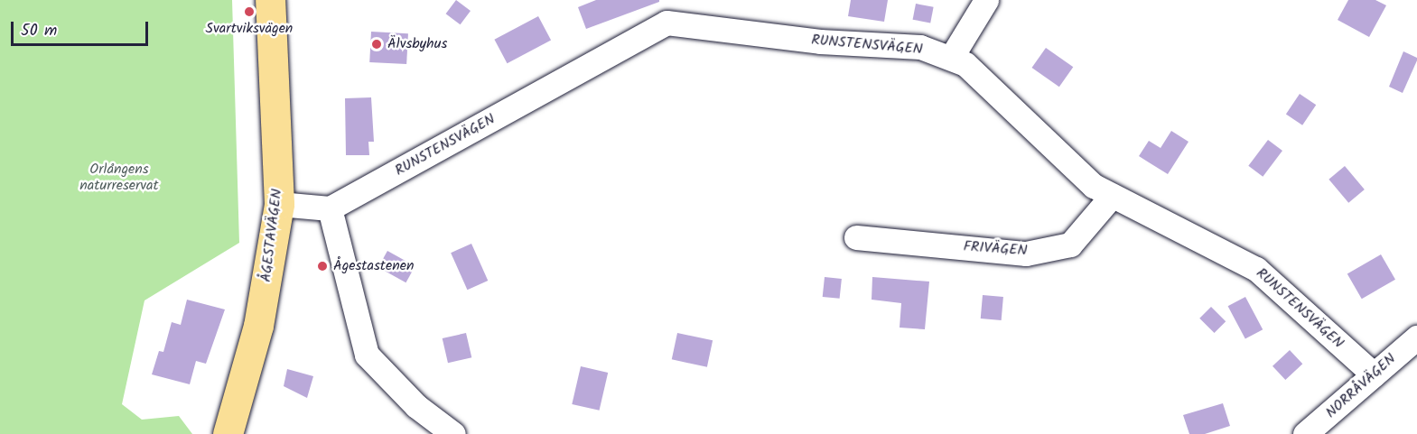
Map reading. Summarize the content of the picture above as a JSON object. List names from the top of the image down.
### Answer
{
  "streets": {
    "main road": ["ÅGESTAVÄGEN"],
    "street": ["RUNSTENSVÄGEN", "FRIVÄGEN", "NORRÅVÄGEN"]
  },
  "crossings": [
    ["RUNSTENSVÄGEN", "FRIVÄGEN"],
    ["RUNSTENSVÄGEN", "NORRÅVÄGEN"]
  ],
  "parks": ["Orlångens naturreservat"],
  "places": ["Svartviksvägen", "Älvsbyhus", "Ågestastenen"],
  "scale_bar": "50 m"
}
